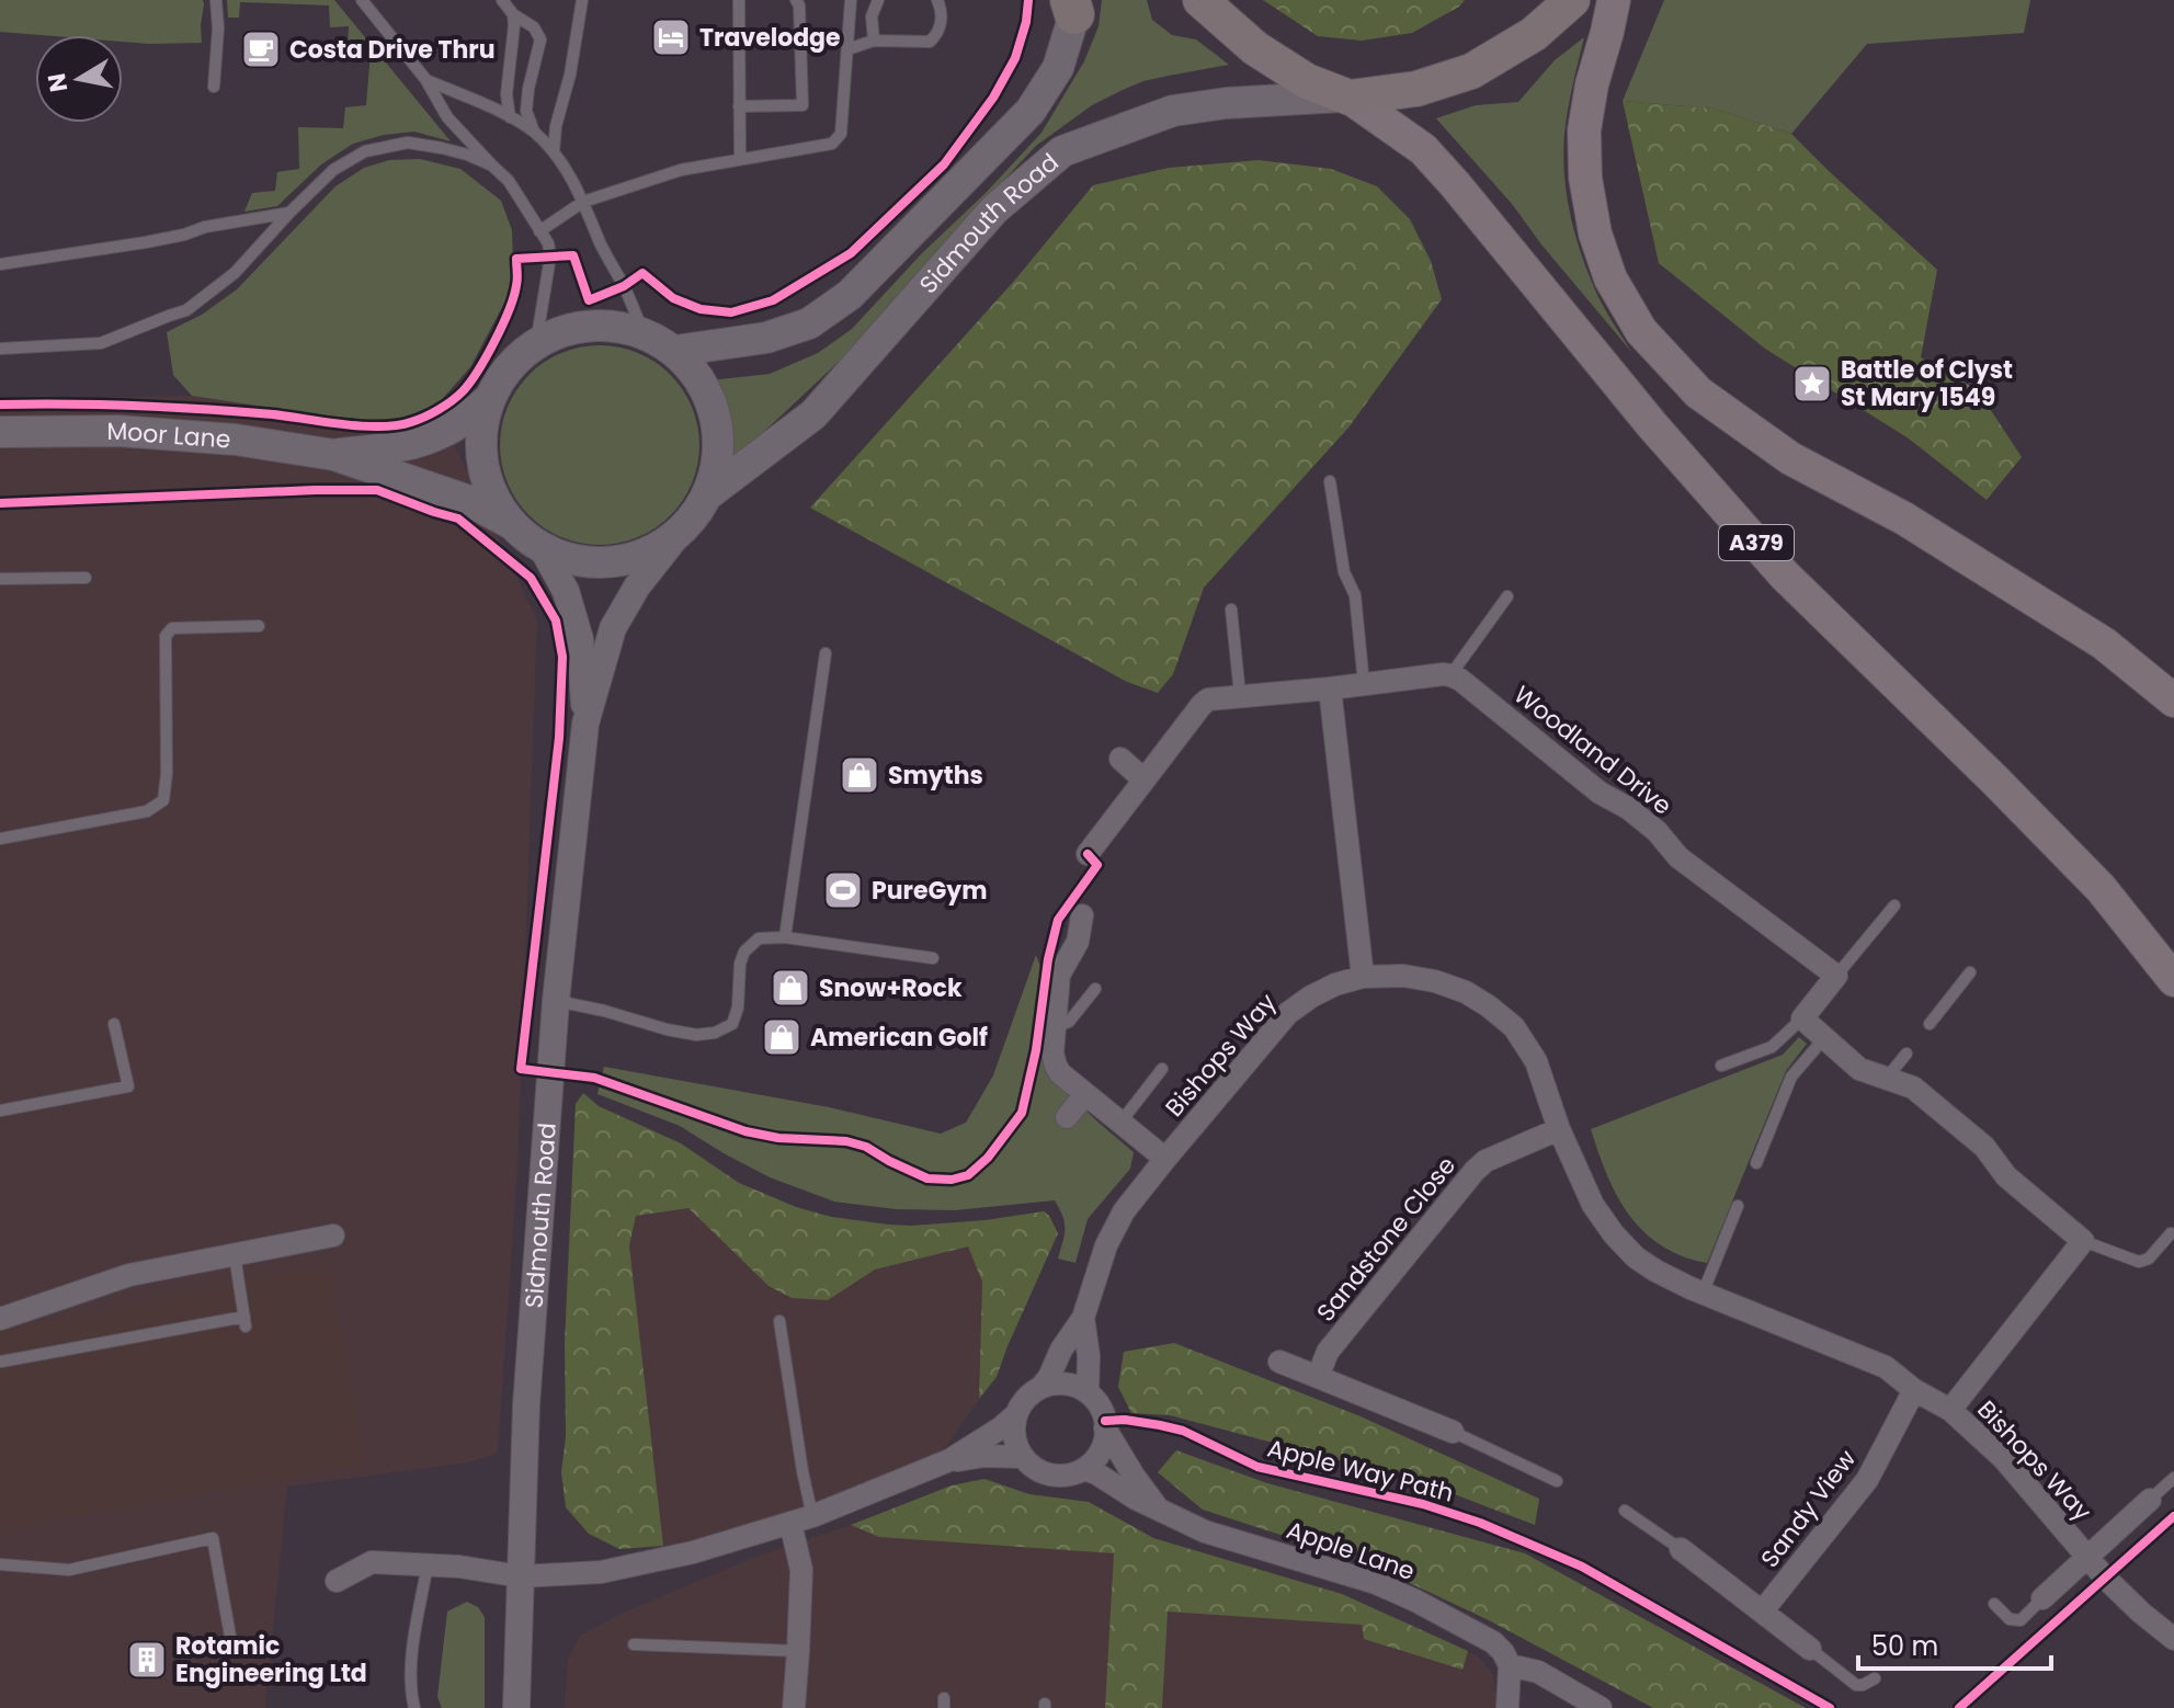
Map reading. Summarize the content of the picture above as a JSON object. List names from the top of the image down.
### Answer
{
  "streets": {
    "main road": ["Sidmouth Road", "Moor Lane", "A379"],
    "street": [
      "Woodland Drive",
      "Bishops Way",
      "Sandstone Close",
      "Sandy View",
      "Apple Lane"
    ],
    "cycle path": ["Apple Way Path"]
  },
  "crossings": [
    ["Sidmouth Road", "Moor Lane"],
    ["Sidmouth Road", "A379"],
    ["Bishops Way", "Sandstone Close"],
    ["Bishops Way", "Sandy View"],
    ["Bishops Way", "Apple Lane"]
  ],
  "places": {
    "hotel": ["Travelodge"],
    "cafe": ["Costa Drive Thru"],
    "place": ["Battle of Clyst St Mary 1549"],
    "shop": ["Smyths", "Snow+Rock", "American Golf"],
    "sports": ["PureGym"],
    "building": ["Rotamic Engineering Ltd"]
  },
  "scale_bar": "50 m",
  "north": "left"
}
